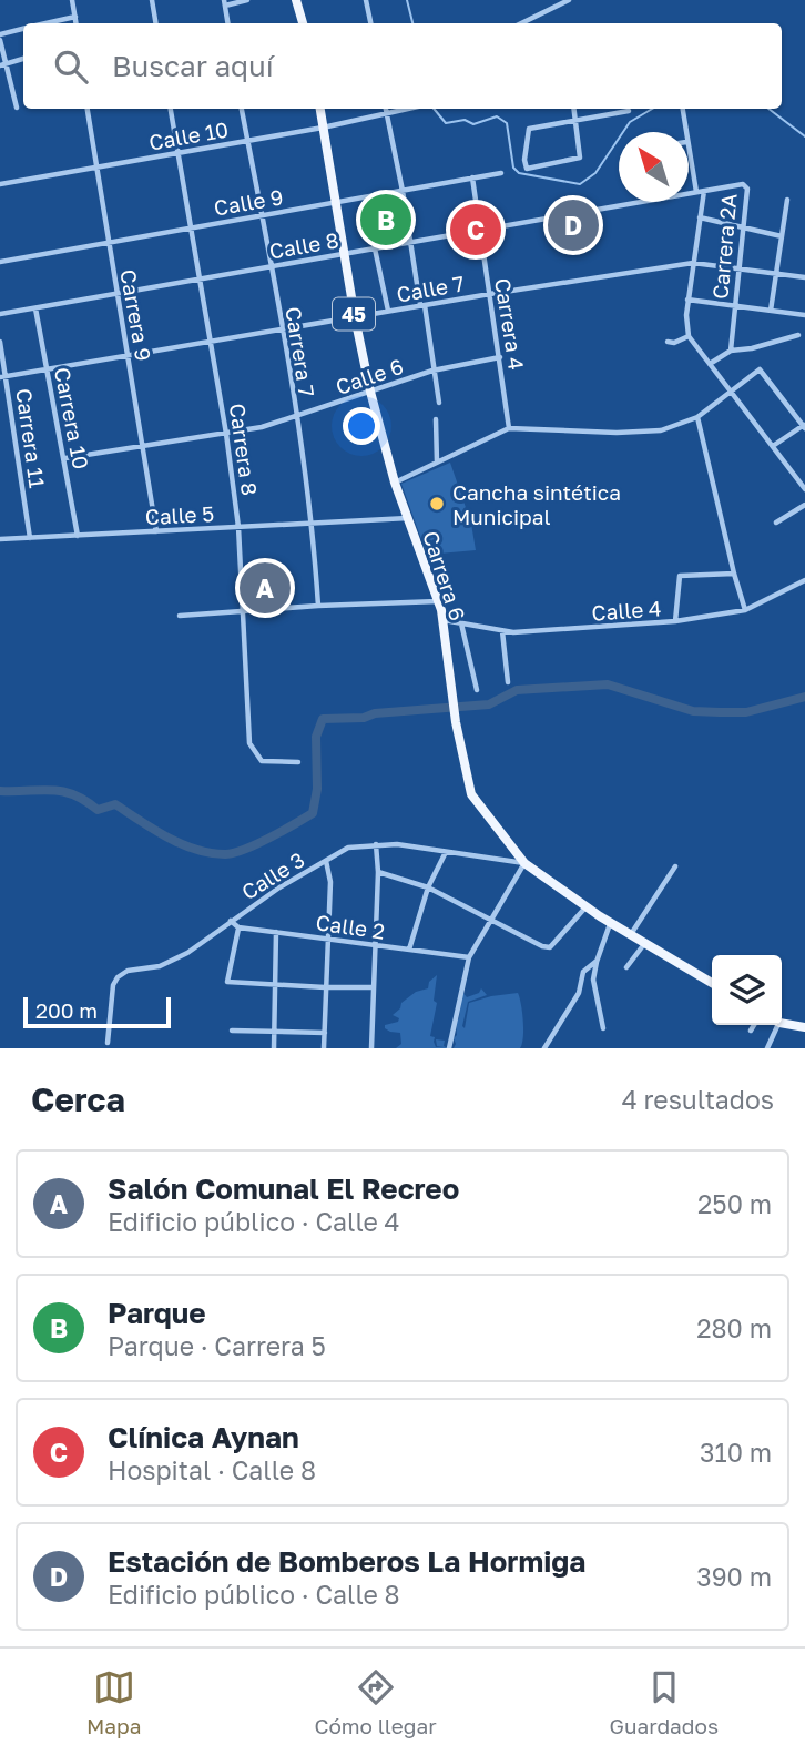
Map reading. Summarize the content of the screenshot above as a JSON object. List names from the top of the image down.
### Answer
{
  "streets": {
    "main road": ["45", "Carrera 6"],
    "street": [
      "Calle 10",
      "Calle 9",
      "Calle 8",
      "Carrera 2A",
      "Calle 7",
      "Carrera 9",
      "Carrera 4",
      "Carrera 7",
      "Calle 6",
      "Carrera 10",
      "Carrera 11",
      "Carrera 8",
      "Calle 5",
      "Calle 4",
      "Calle 3",
      "Calle 2"
    ]
  },
  "crossings": [
    ["Calle 10", "Carrera 9"],
    ["Calle 10", "Carrera 7"],
    ["Calle 10", "Carrera 8"],
    ["Calle 10", "Carrera 6"],
    ["Calle 9", "Carrera 9"],
    ["Calle 9", "Carrera 4"],
    ["Calle 9", "Carrera 7"],
    ["Calle 9", "Carrera 8"],
    ["Calle 9", "Carrera 6"],
    ["Calle 8", "Carrera 2A"],
    ["Calle 8", "Carrera 9"],
    ["Calle 8", "Carrera 4"],
    ["Calle 8", "Carrera 7"],
    ["Calle 8", "Carrera 10"],
    ["Calle 8", "Carrera 8"],
    ["Calle 8", "Carrera 6"],
    ["Carrera 2A", "Calle 7"],
    ["Calle 7", "Carrera 9"],
    ["Calle 7", "Carrera 4"],
    ["Calle 7", "Carrera 7"],
    ["Calle 7", "Carrera 10"],
    ["Calle 7", "Carrera 11"],
    ["Calle 7", "Carrera 8"],
    ["Calle 7", "Carrera 6"],
    ["Carrera 9", "Calle 6"],
    ["Carrera 9", "Calle 5"],
    ["Carrera 4", "Calle 6"],
    ["Carrera 7", "Calle 6"],
    ["Carrera 7", "Calle 5"],
    ["Calle 6", "Carrera 10"],
    ["Calle 6", "Carrera 8"],
    ["Calle 6", "Carrera 6"],
    ["Carrera 10", "Calle 5"],
    ["Carrera 11", "Calle 5"],
    ["Carrera 8", "Calle 5"],
    ["Calle 5", "Carrera 6"],
    ["Carrera 6", "Calle 4"],
    ["Carrera 6", "Calle 3"]
  ],
  "places": ["Cancha sintética Municipal"],
  "scale_bar": "200 m",
  "north": "top left",
  "page": {
    "search": "Buscar aquí",
    "pins": [
      "B",
      "D",
      "C",
      "A"
    ],
    "scale": "200 m",
    "heading": ["Cerca", "4 resultados"],
    "list": [
      {
        "mark": "A",
        "name": "Salón Comunal El Recreo",
        "note": "Edificio público · Calle 4",
        "value": "250 m"
      },
      {
        "mark": "B",
        "name": "Parque",
        "note": "Parque · Carrera 5",
        "value": "280 m"
      },
      {
        "mark": "C",
        "name": "Clínica Aynan",
        "note": "Hospital · Calle 8",
        "value": "310 m"
      },
      {
        "mark": "D",
        "name": "Estación de Bomberos La Hormiga",
        "note": "Edificio público · Calle 8",
        "value": "390 m"
      }
    ],
    "nav": ["Mapa", "Cómo llegar", "Guardados"]
  }
}
